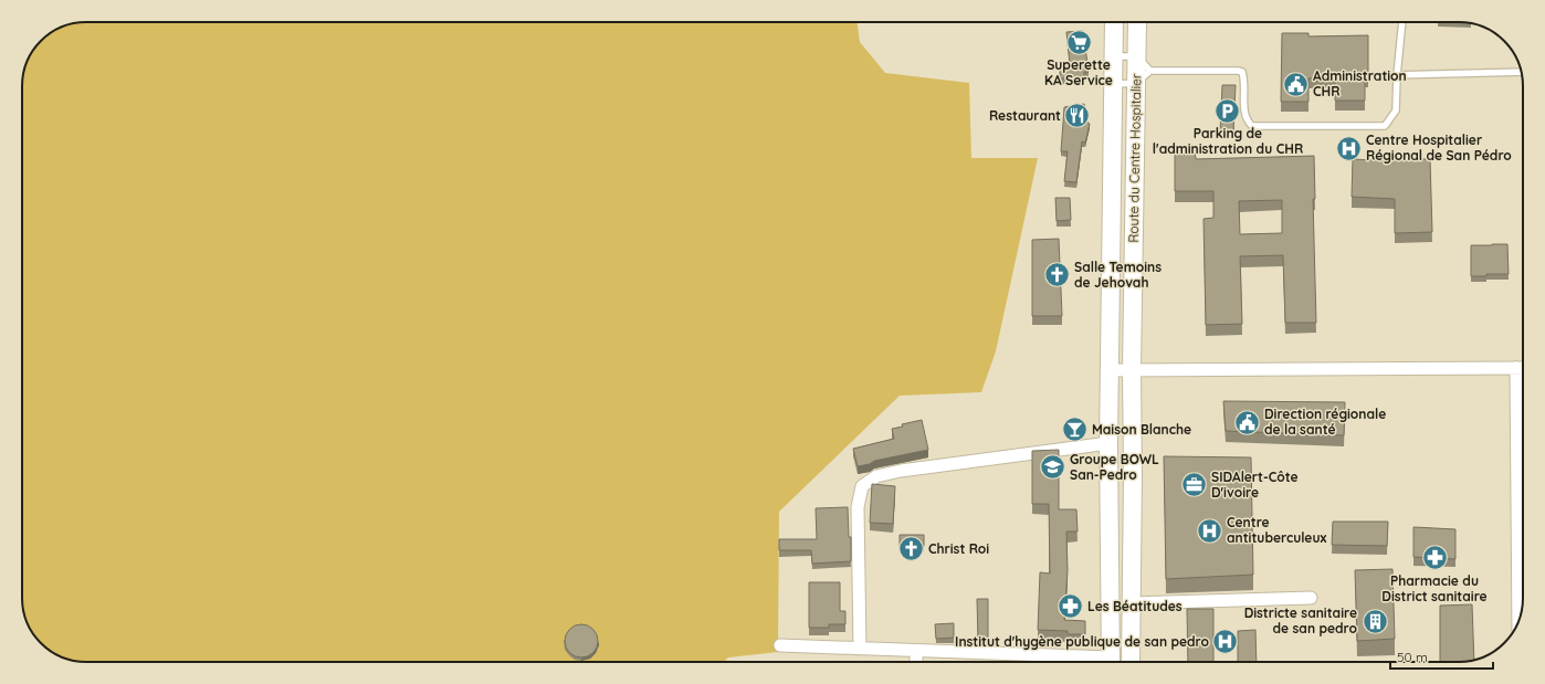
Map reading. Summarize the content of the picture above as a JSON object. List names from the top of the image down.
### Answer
{
  "streets": {
    "street": ["Route du Centre Hospitalier"]
  },
  "places": {
    "supermarket": ["Superette KA Service"],
    "public building": ["Administration CHR", "Direction régionale de la santé"],
    "parking": ["Parking de l'administration du CHR"],
    "restaurant": ["Restaurant"],
    "hospital": ["Centre Hospitalier Régional de San Pédro", "Centre antituberculeux", "Institut d'hygène publique de san pedro"],
    "church": ["Salle Temoins de Jehovah", "Christ Roi"],
    "bar": ["Maison Blanche"],
    "school or university": ["Groupe BOWL San-Pedro"],
    "office": ["SIDAlert-Côte D'ivoire"],
    "pharmacy": ["Pharmacie du District sanitaire", "Les Béatitudes"],
    "building": ["Districte sanitaire de san pedro"]
  },
  "scale_bar": "50 m"
}
